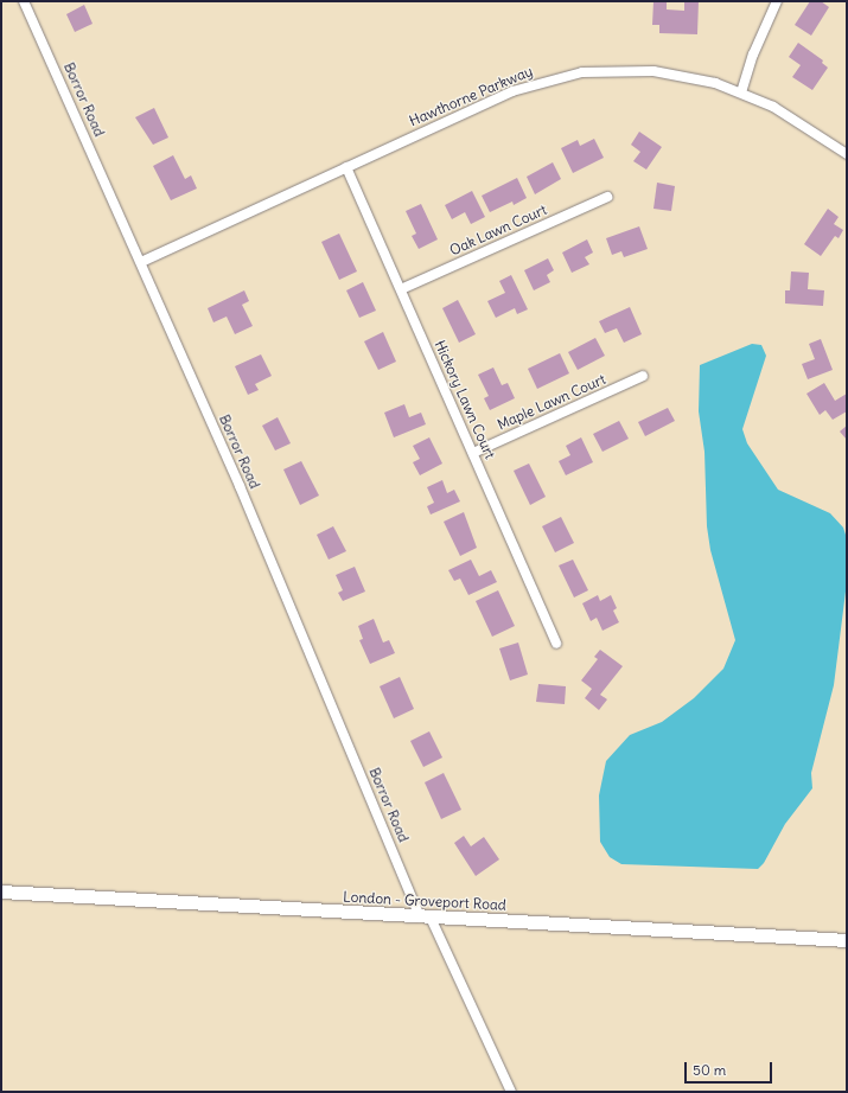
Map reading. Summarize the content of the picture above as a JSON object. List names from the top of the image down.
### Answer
{
  "streets": {
    "main road": ["London - Groveport Road"],
    "street": [
      "Hawthorne Parkway",
      "Borror Road",
      "Oak Lawn Court",
      "Hickory Lawn Court",
      "Maple Lawn Court"
    ]
  },
  "crossings": [
    ["Hawthorne Parkway", "Borror Road"],
    ["Hawthorne Parkway", "Hickory Lawn Court"],
    ["Borror Road", "London - Groveport Road"],
    ["Oak Lawn Court", "Hickory Lawn Court"],
    ["Hickory Lawn Court", "Maple Lawn Court"]
  ],
  "scale_bar": "50 m"
}
